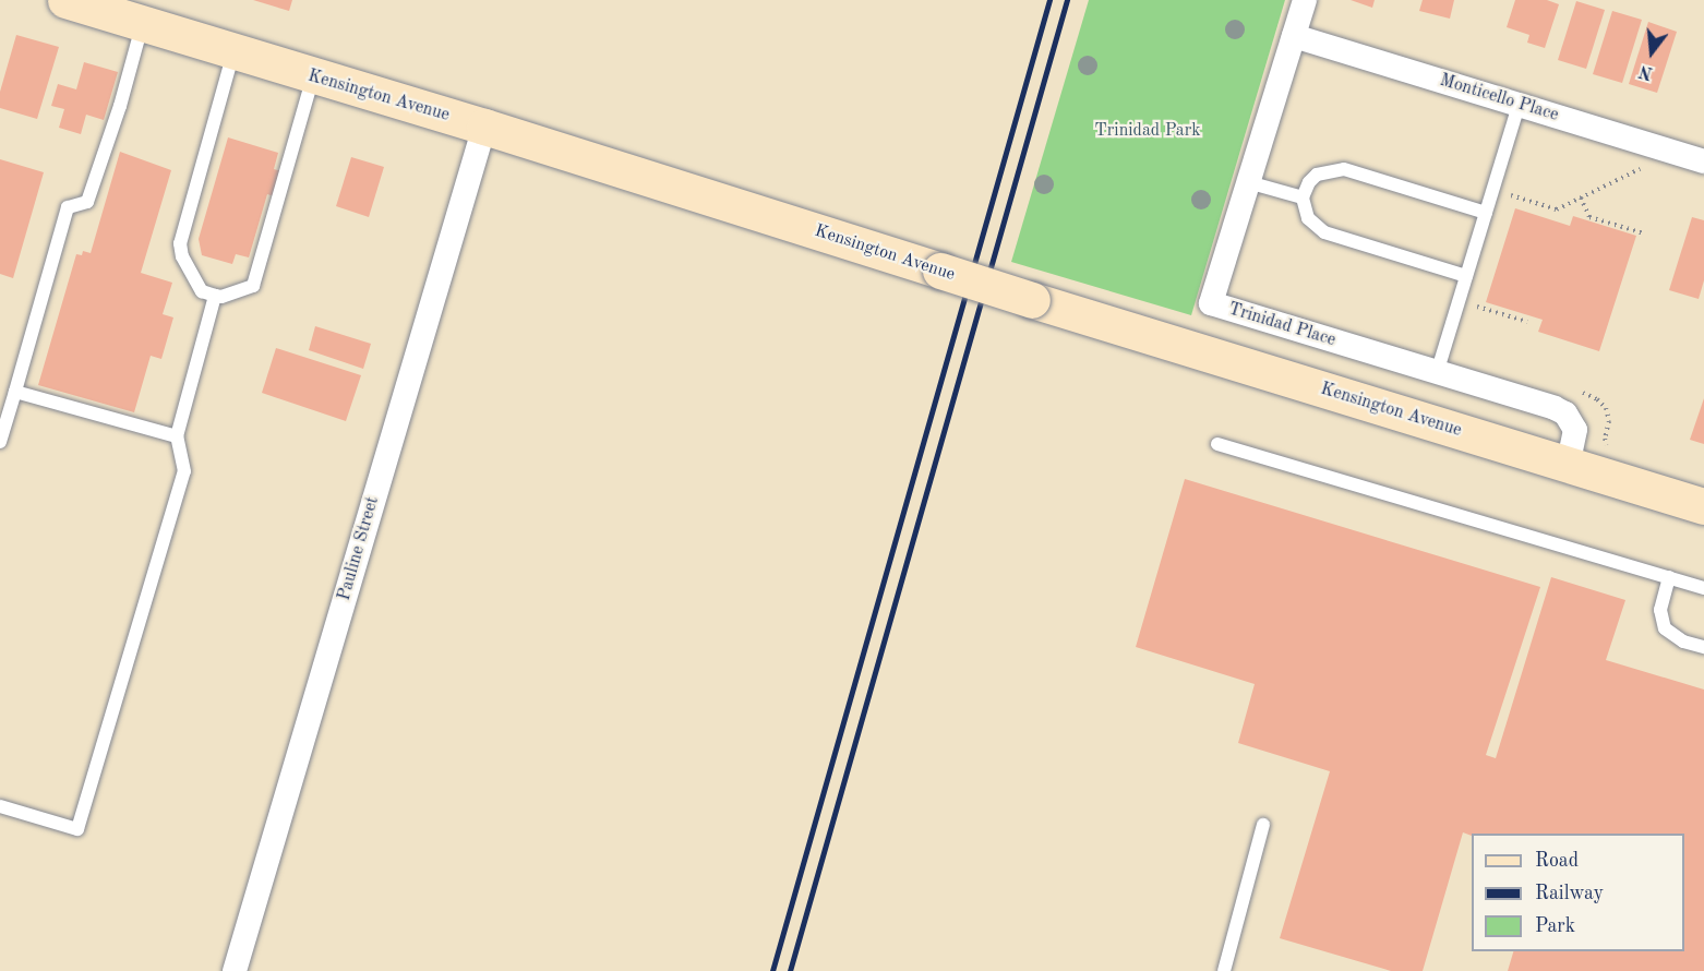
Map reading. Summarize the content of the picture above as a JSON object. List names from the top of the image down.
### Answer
{
  "streets": {
    "street": [
      "Kensington Avenue",
      "Monticello Place",
      "Trinidad Place",
      "Pauline Street"
    ]
  },
  "crossings": [
    ["Kensington Avenue", "Trinidad Place"],
    ["Kensington Avenue", "Pauline Street"],
    ["Monticello Place", "Trinidad Place"]
  ],
  "parks": ["Trinidad Park"],
  "legend": ["Road", "Railway", "Park"],
  "north": "bottom"
}
